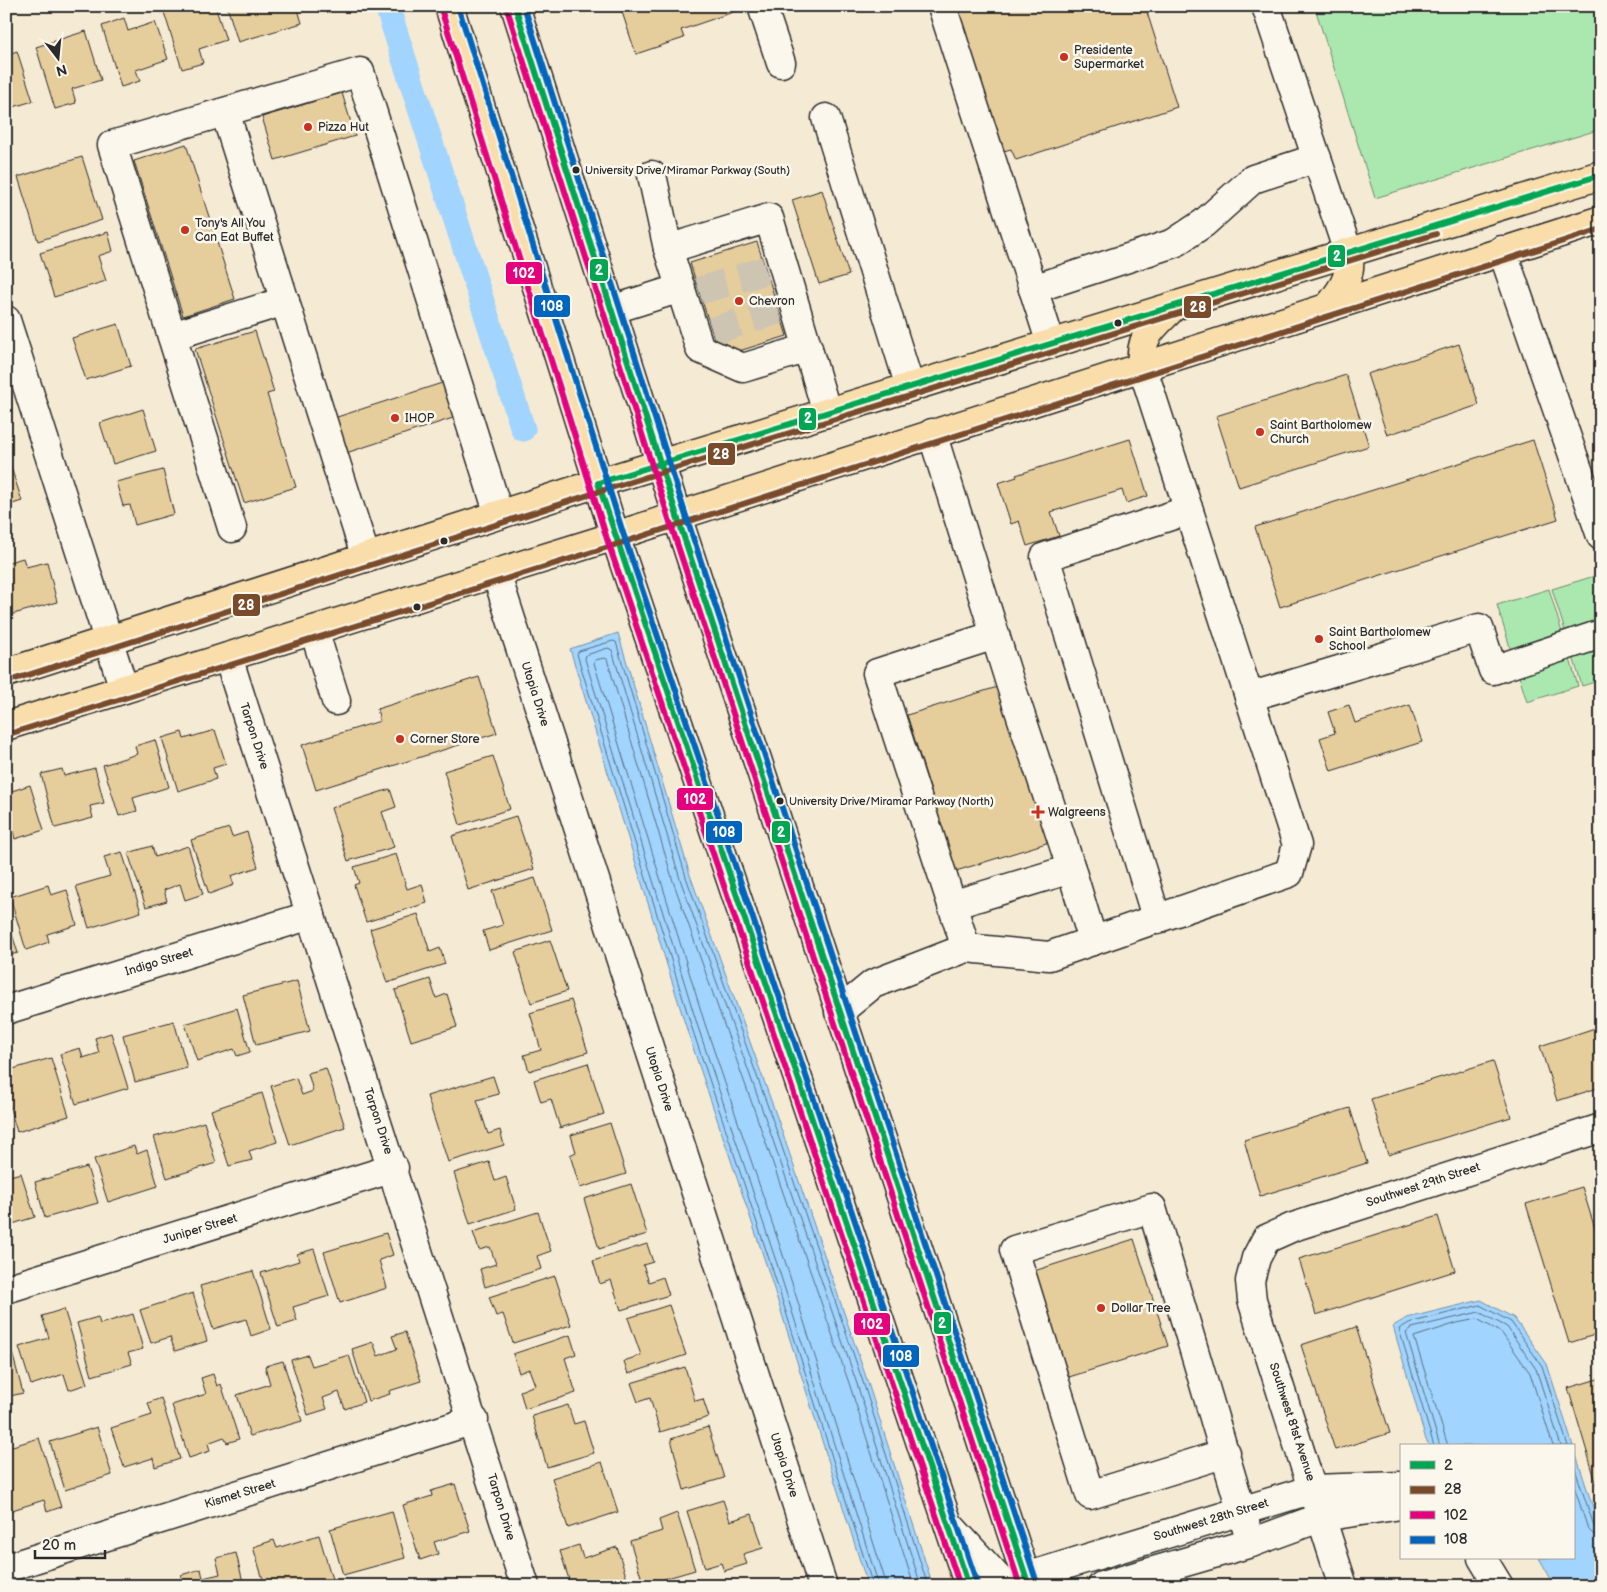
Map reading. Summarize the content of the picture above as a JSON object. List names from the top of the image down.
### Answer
{
  "streets": {
    "street": [
      "Utopia Drive",
      "Tarpon Drive",
      "Indigo Street",
      "Southwest 29th Street",
      "Juniper Street",
      "Southwest 81st Avenue",
      "Kismet Street",
      "Southwest 28th Street"
    ]
  },
  "crossings": [
    ["Tarpon Drive", "Indigo Street"],
    ["Tarpon Drive", "Juniper Street"],
    ["Tarpon Drive", "Kismet Street"],
    ["Southwest 29th Street", "Southwest 81st Avenue"],
    ["Southwest 81st Avenue", "Southwest 28th Street"]
  ],
  "places": {
    "other": [
      "Presidente Supermarket",
      "Pizza Hut",
      "University Drive/Miramar Parkway (South)",
      "Tony's All You Can Eat Buffet",
      "Chevron",
      "IHOP",
      "Saint Bartholomew Church",
      "Saint Bartholomew School",
      "Corner Store",
      "University Drive/Miramar Parkway (North)",
      "Dollar Tree"
    ],
    "health": ["Walgreens"]
  },
  "lines": [
    "transit line 2",
    "transit line 108",
    "transit line 102",
    "transit line 28"
  ],
  "legend": [
    "2",
    "28",
    "102",
    "108"
  ],
  "scale_bar": "20 m",
  "north": "bottom"
}
